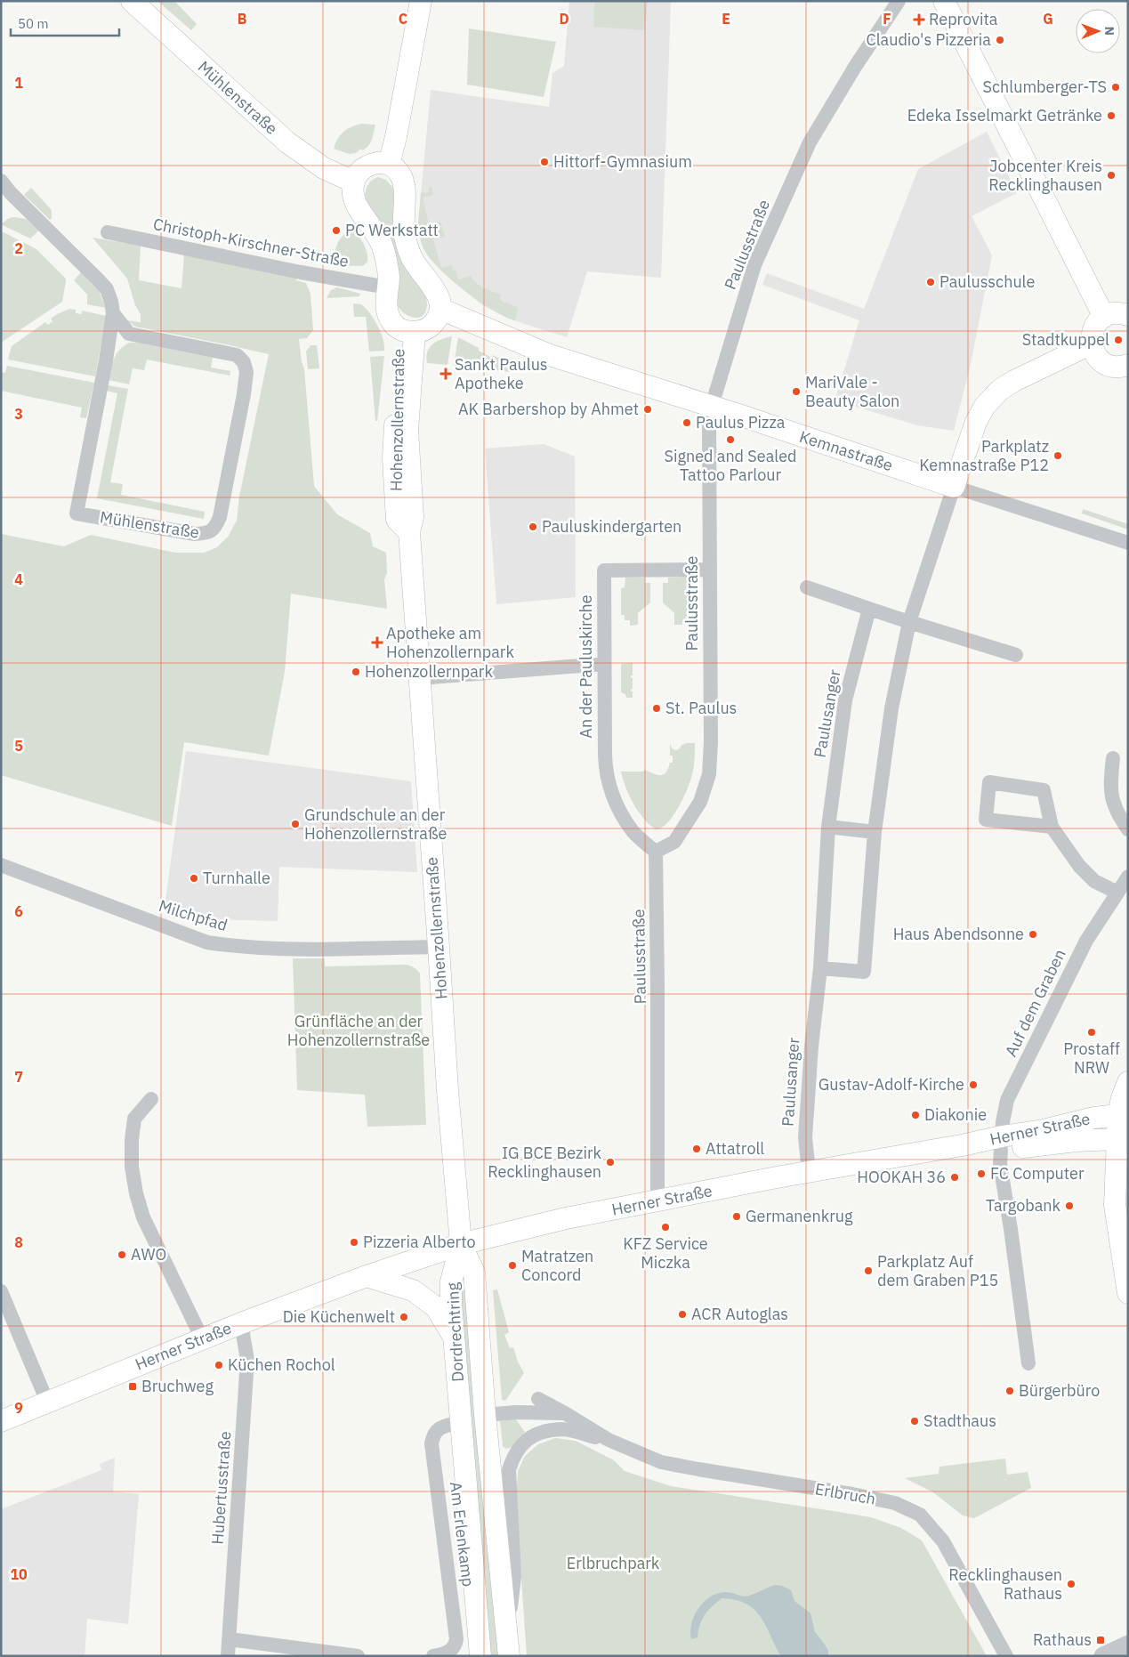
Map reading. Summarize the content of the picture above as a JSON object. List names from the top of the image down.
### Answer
{
  "streets": {
    "main road": [
      "Mühlenstraße",
      "Hohenzollernstraße",
      "Kemnastraße",
      "Herner Straße",
      "Dordrechtring"
    ],
    "street": [
      "Christoph-Kirschner-Straße",
      "Paulusstraße",
      "An der Pauluskirche",
      "Paulusanger",
      "Milchpfad",
      "Auf dem Graben",
      "Hubertusstraße",
      "Erlbruch",
      "Am Erlenkamp"
    ]
  },
  "crossings": [
    ["Mühlenstraße", "Hohenzollernstraße"],
    ["Christoph-Kirschner-Straße", "Hohenzollernstraße"],
    ["Paulusstraße", "Kemnastraße"],
    ["Paulusstraße", "An der Pauluskirche"],
    ["Paulusstraße", "Herner Straße"],
    ["Hohenzollernstraße", "Kemnastraße"],
    ["Hohenzollernstraße", "Milchpfad"],
    ["Hohenzollernstraße", "Herner Straße"],
    ["Hohenzollernstraße", "Dordrechtring"],
    ["Paulusanger", "Herner Straße"],
    ["Auf dem Graben", "Herner Straße"],
    ["Herner Straße", "Dordrechtring"],
    ["Herner Straße", "Hubertusstraße"],
    ["Dordrechtring", "Erlbruch"],
    ["Dordrechtring", "Am Erlenkamp"]
  ],
  "parks": ["Grünfläche an der Hohenzollernstraße", "Erlbruchpark"],
  "places": {
    "health": ["Reprovita", "Sankt Paulus Apotheke", "Apotheke am Hohenzollernpark"],
    "other": [
      "Claudio's Pizzeria",
      "Schlumberger-TS",
      "Edeka Isselmarkt Getränke",
      "Hittorf-Gymnasium",
      "Jobcenter Kreis Recklinghausen",
      "PC Werkstatt",
      "Paulusschule",
      "Stadtkuppel",
      "MariVale - Beauty Salon",
      "AK Barbershop by Ahmet",
      "Paulus Pizza",
      "Signed and Sealed Tattoo Parlour",
      "Parkplatz Kemnastraße P12",
      "Pauluskindergarten",
      "Hohenzollernpark",
      "St. Paulus",
      "Grundschule an der Hohenzollernstraße",
      "Turnhalle",
      "Haus Abendsonne",
      "Prostaff NRW",
      "Gustav-Adolf-Kirche",
      "Diakonie",
      "Attatroll",
      "IG BCE Bezirk Recklinghausen",
      "FC Computer",
      "HOOKAH 36",
      "Targobank",
      "Germanenkrug",
      "KFZ Service Miczka",
      "Pizzeria Alberto",
      "AWO",
      "Matratzen Concord",
      "Parkplatz Auf dem Graben P15",
      "ACR Autoglas",
      "Die Küchenwelt",
      "Küchen Rochol",
      "Bürgerbüro",
      "Stadthaus",
      "Recklinghausen Rathaus"
    ],
    "transit": ["Bruchweg", "Rathaus"]
  },
  "scale_bar": "50 m",
  "north": "right",
  "grid": {
    "columns": [
      "B",
      "C",
      "D",
      "E",
      "F",
      "G"
    ],
    "rows": [
      "1",
      "2",
      "3",
      "4",
      "5",
      "6",
      "7",
      "8",
      "9",
      "10"
    ]
  }
}
